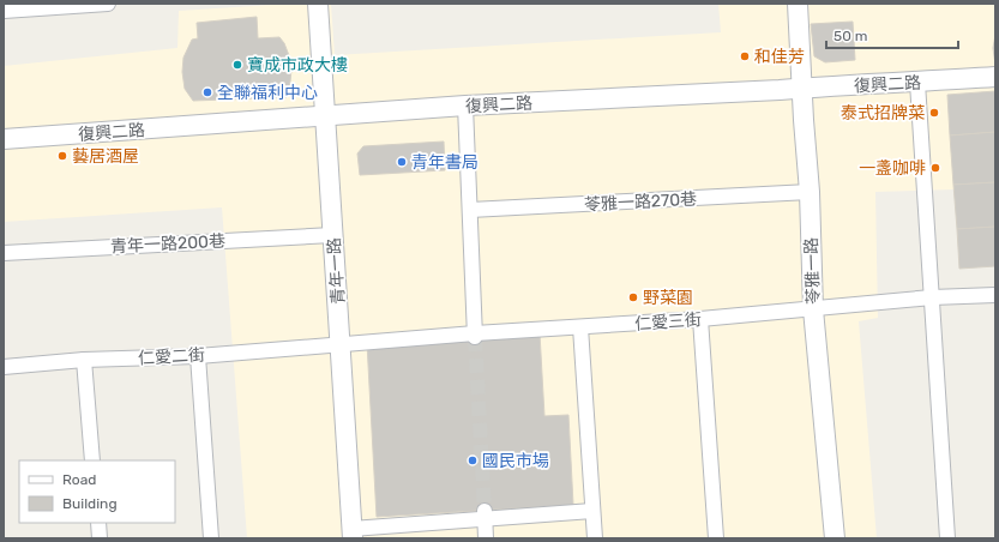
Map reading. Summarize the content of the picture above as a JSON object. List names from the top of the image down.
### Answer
{
  "streets": {
    "street": [
      "復興二路",
      "苓雅一路270巷",
      "青年一路200巷",
      "青年一路",
      "苓雅一路",
      "仁愛三街",
      "仁愛二街"
    ]
  },
  "crossings": [
    ["復興二路", "青年一路"],
    ["復興二路", "苓雅一路"],
    ["苓雅一路270巷", "苓雅一路"],
    ["青年一路200巷", "青年一路"],
    ["青年一路", "仁愛三街"],
    ["青年一路", "仁愛二街"],
    ["苓雅一路", "仁愛三街"],
    ["仁愛三街", "仁愛二街"]
  ],
  "places": [
    "和佳芳",
    "寶成市政大樓",
    "全聯福利中心",
    "泰式招牌菜",
    "藝居酒屋",
    "青年書局",
    "一盞咖啡",
    "野菜園",
    "國民市場"
  ],
  "legend": ["Road", "Building"],
  "scale_bar": "50 m"
}
